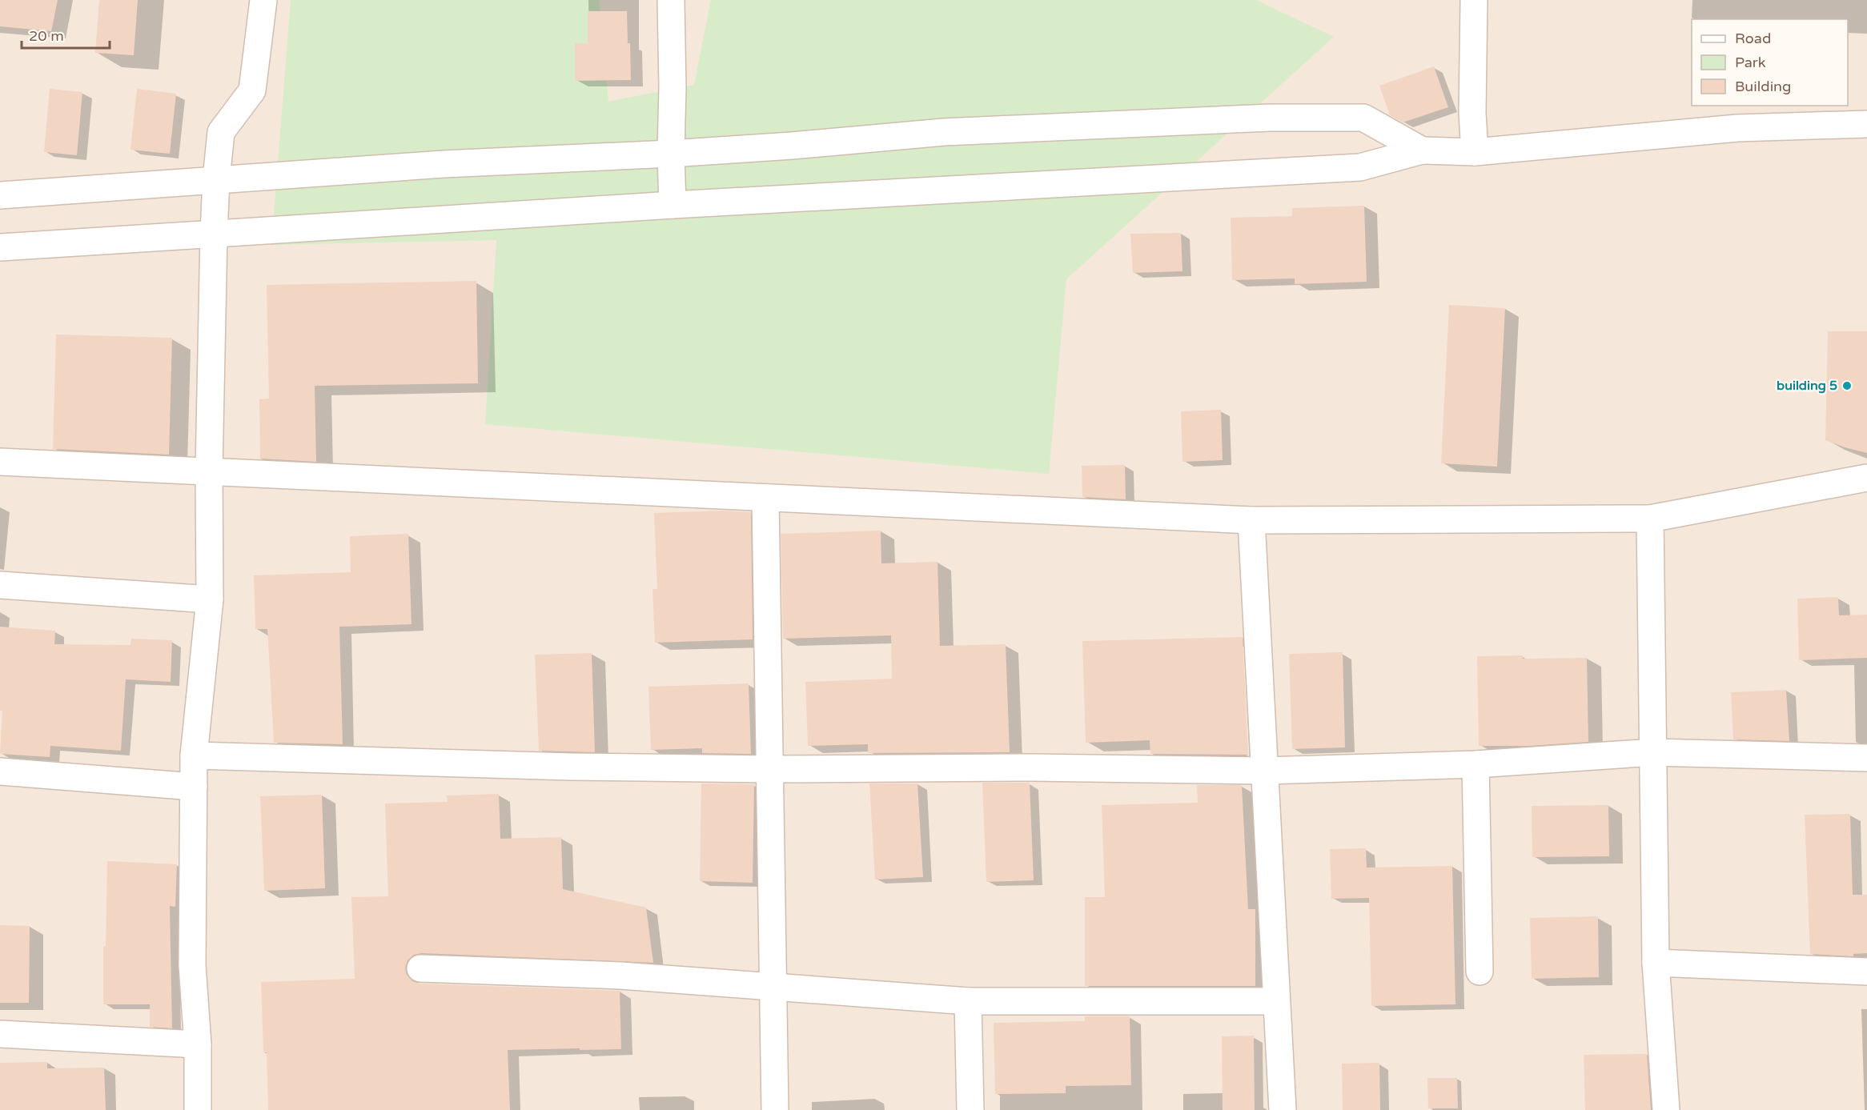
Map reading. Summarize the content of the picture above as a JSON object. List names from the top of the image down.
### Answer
{
  "places": ["building 5"],
  "legend": ["Road", "Park", "Building"],
  "scale_bar": "20 m"
}
